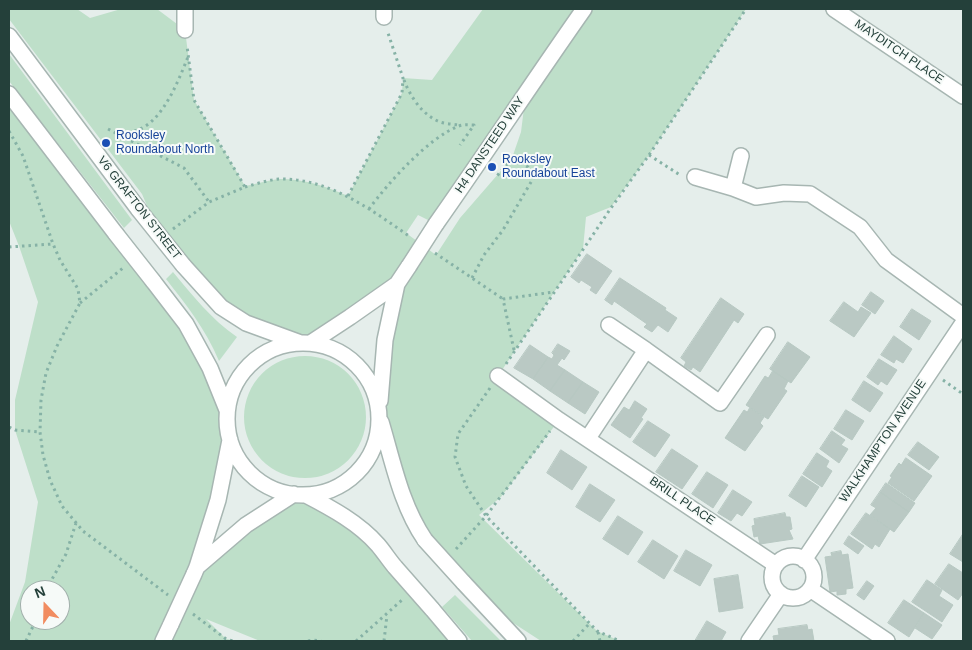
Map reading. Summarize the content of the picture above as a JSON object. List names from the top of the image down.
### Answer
{
  "streets": {
    "street": [
      "MAYDITCH PLACE",
      "H4 DANSTEED WAY",
      "V6 GRAFTON STREET",
      "WALKHAMPTON AVENUE",
      "BRILL PLACE"
    ]
  },
  "crossings": [
    ["H4 DANSTEED WAY", "V6 GRAFTON STREET"],
    ["WALKHAMPTON AVENUE", "BRILL PLACE"]
  ],
  "places": ["Rooksley Roundabout North", "Rooksley Roundabout East"],
  "north": "top"
}
